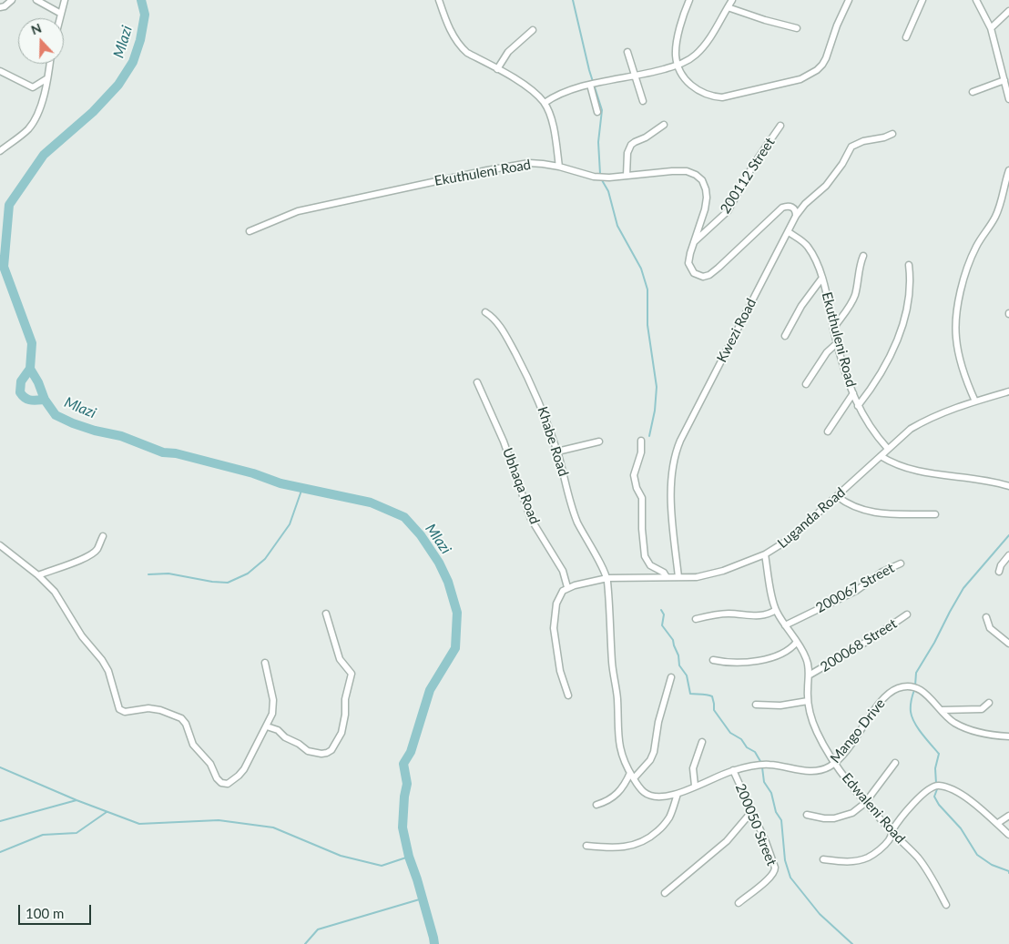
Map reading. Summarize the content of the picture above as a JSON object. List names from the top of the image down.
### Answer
{
  "streets": {
    "street": [
      "Ekuthuleni Road",
      "200112 Street",
      "Kwezi Road",
      "Khabe Road",
      "Ubhaqa Road",
      "Luganda Road",
      "200067 Street",
      "200068 Street",
      "Mango Drive",
      "Edwaleni Road",
      "200050 Street"
    ]
  },
  "crossings": [
    ["Ekuthuleni Road", "200112 Street"],
    ["Ekuthuleni Road", "Kwezi Road"],
    ["Ekuthuleni Road", "Luganda Road"],
    ["Kwezi Road", "Luganda Road"],
    ["Khabe Road", "Luganda Road"],
    ["Khabe Road", "Mango Drive"],
    ["Ubhaqa Road", "Luganda Road"],
    ["Luganda Road", "Mango Drive"],
    ["Luganda Road", "Edwaleni Road"],
    ["200067 Street", "Edwaleni Road"],
    ["200068 Street", "Edwaleni Road"],
    ["Mango Drive", "Edwaleni Road"],
    ["Mango Drive", "200050 Street"]
  ],
  "water": ["Mlazi"],
  "scale_bar": "100 m",
  "north": "top"
}
